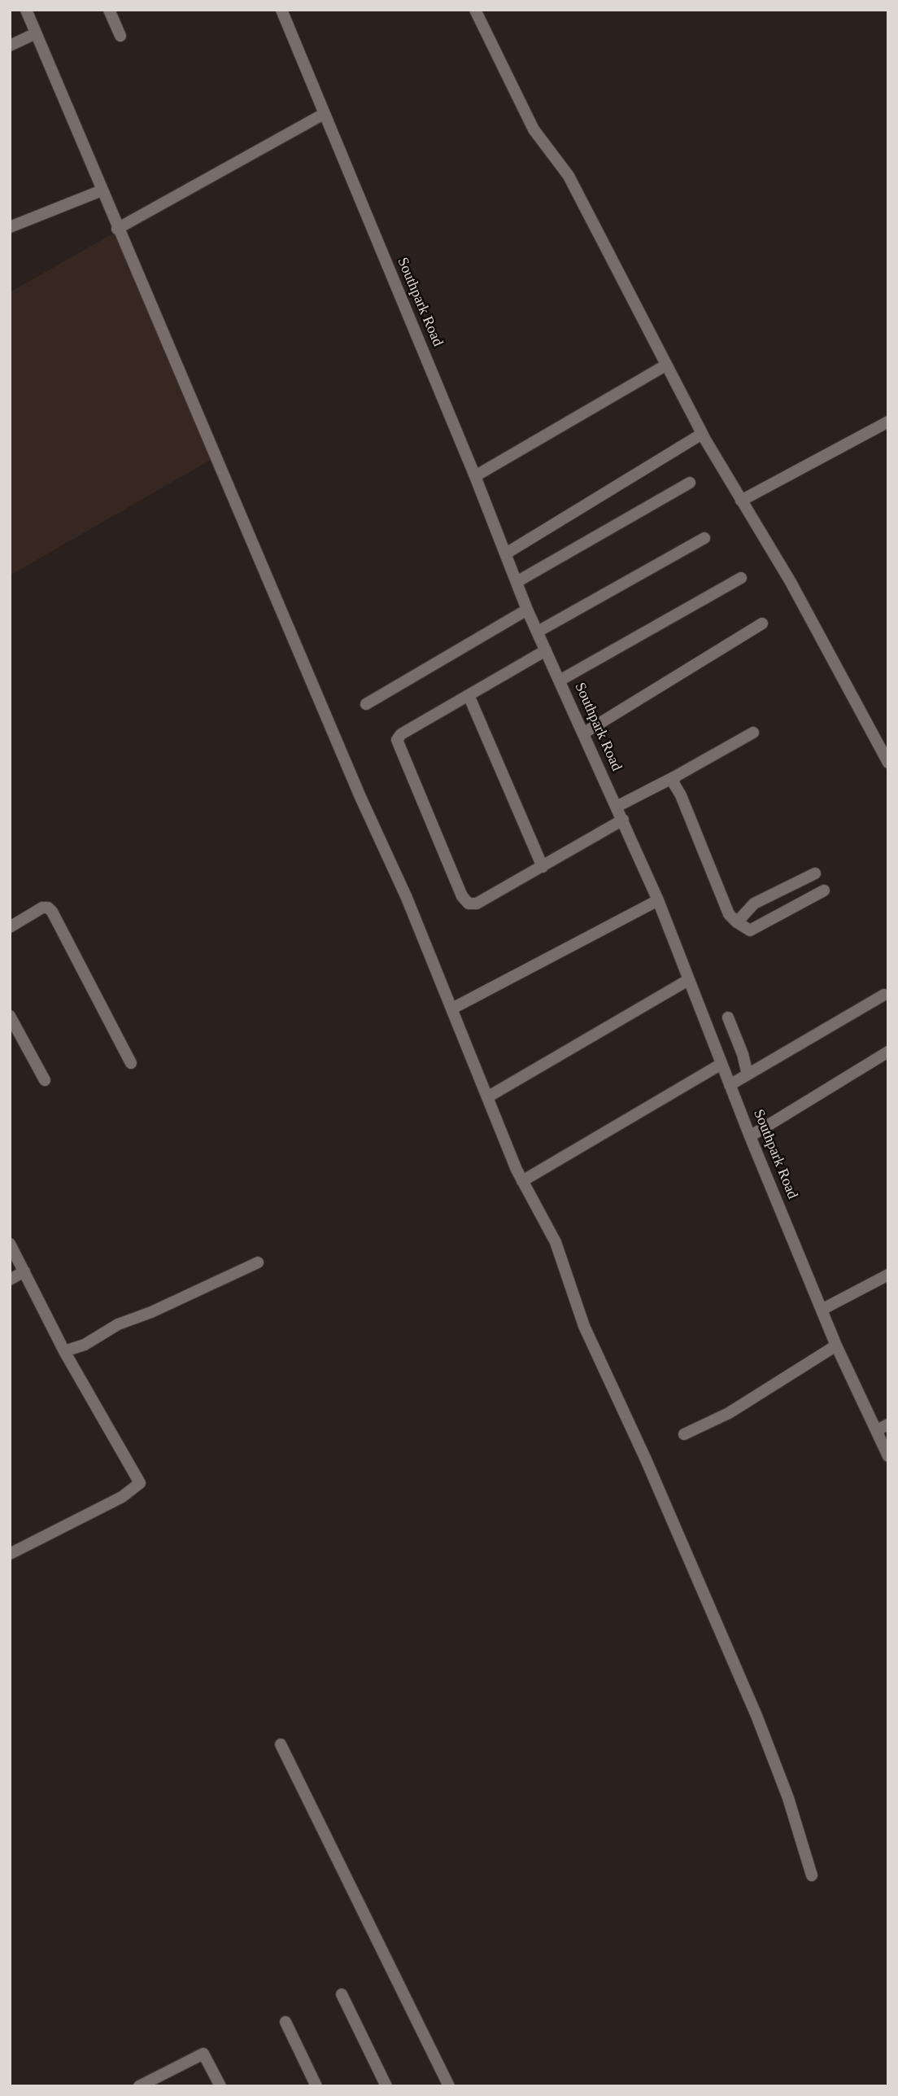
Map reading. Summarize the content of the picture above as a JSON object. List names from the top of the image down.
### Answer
{
  "streets": {
    "street": ["Southpark Road"]
  }
}
